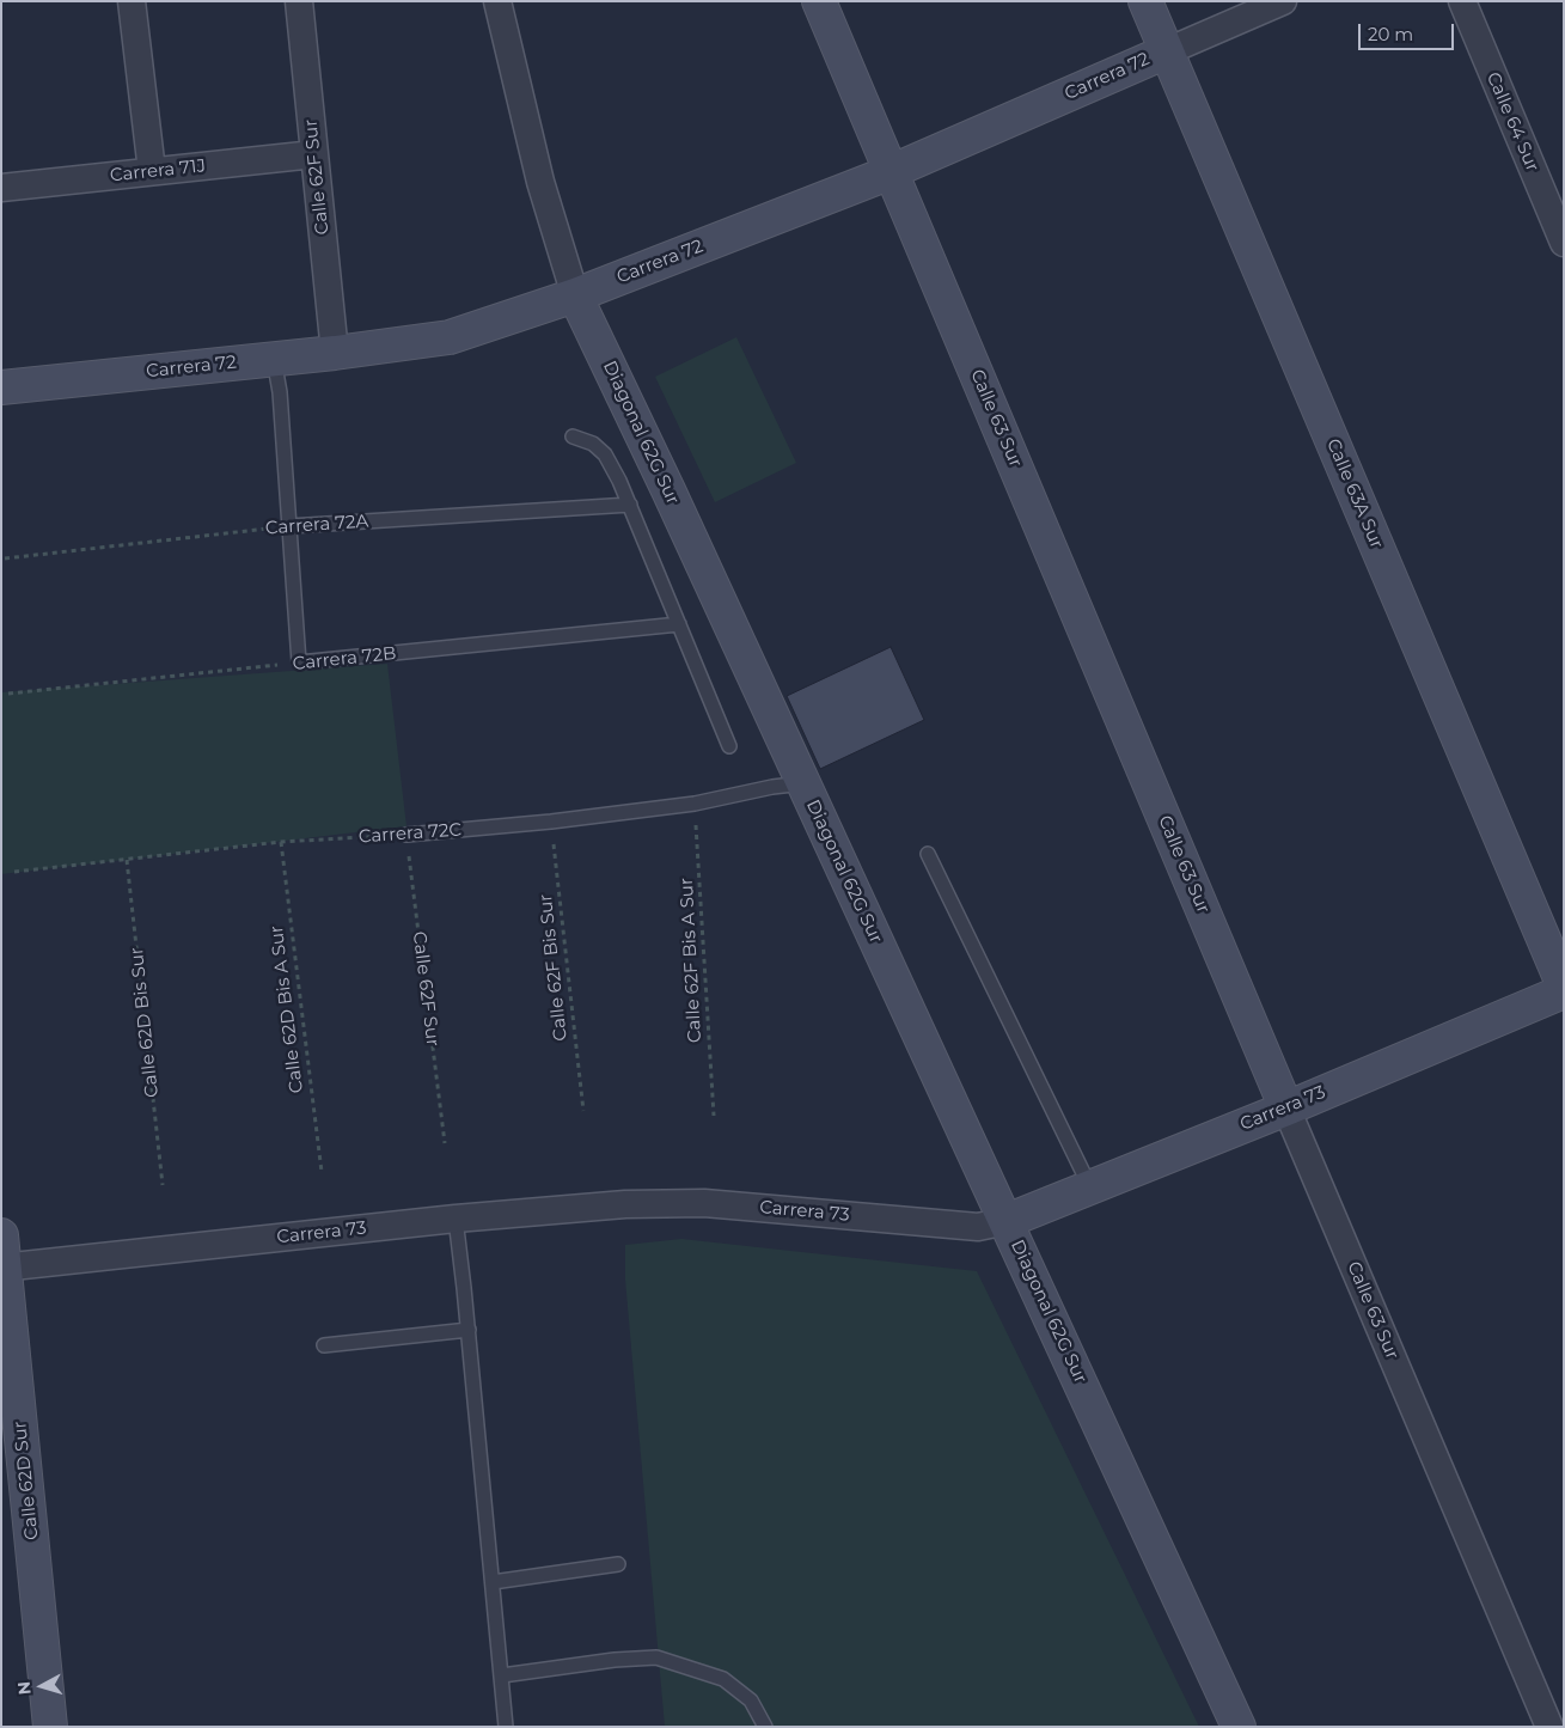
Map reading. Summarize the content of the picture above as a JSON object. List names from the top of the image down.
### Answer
{
  "streets": {
    "street": [
      "Carrera 72",
      "Calle 64 Sur",
      "Carrera 71J",
      "Calle 62F Sur",
      "Calle 63 Sur",
      "Diagonal 62G Sur",
      "Calle 63A Sur",
      "Carrera 73",
      "Calle 62D Sur"
    ],
    "lane": ["Carrera 72A", "Carrera 72B", "Carrera 72C"],
    "path": [
      "Calle 62F Bis A Sur",
      "Calle 62F Bis Sur",
      "Calle 62D Bis A Sur",
      "Calle 62D Bis Sur"
    ]
  },
  "crossings": [
    ["Carrera 72", "Calle 62F Sur"],
    ["Carrera 72", "Calle 63 Sur"],
    ["Carrera 72", "Diagonal 62G Sur"],
    ["Carrera 72", "Calle 63A Sur"],
    ["Carrera 71J", "Calle 62F Sur"],
    ["Calle 62F Sur", "Carrera 72C"],
    ["Calle 63 Sur", "Carrera 73"],
    ["Diagonal 62G Sur", "Carrera 72C"],
    ["Diagonal 62G Sur", "Carrera 73"],
    ["Calle 63A Sur", "Carrera 73"],
    ["Carrera 72C", "Calle 62F Bis A Sur"],
    ["Carrera 72C", "Calle 62F Bis Sur"],
    ["Carrera 72C", "Calle 62D Bis A Sur"],
    ["Carrera 72C", "Calle 62D Bis Sur"],
    ["Carrera 73", "Calle 62D Sur"]
  ],
  "scale_bar": "20 m",
  "north": "left"
}
